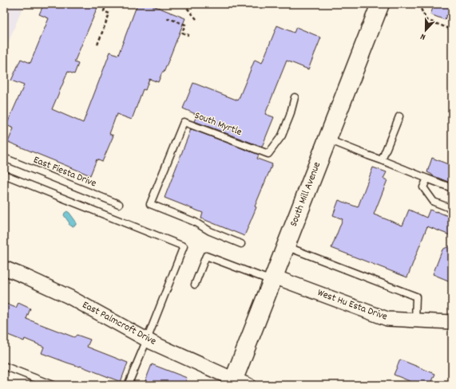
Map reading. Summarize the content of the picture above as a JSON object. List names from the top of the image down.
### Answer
{
  "streets": {
    "main road": ["South Mill Avenue"],
    "street": ["West Hu Esta Drive", "East Palmcroft Drive"],
    "lane": ["South Myrtle", "East Fiesta Drive"]
  },
  "crossings": [
    ["South Mill Avenue", "West Hu Esta Drive"],
    ["South Mill Avenue", "East Palmcroft Drive"]
  ],
  "north": "bottom"
}
